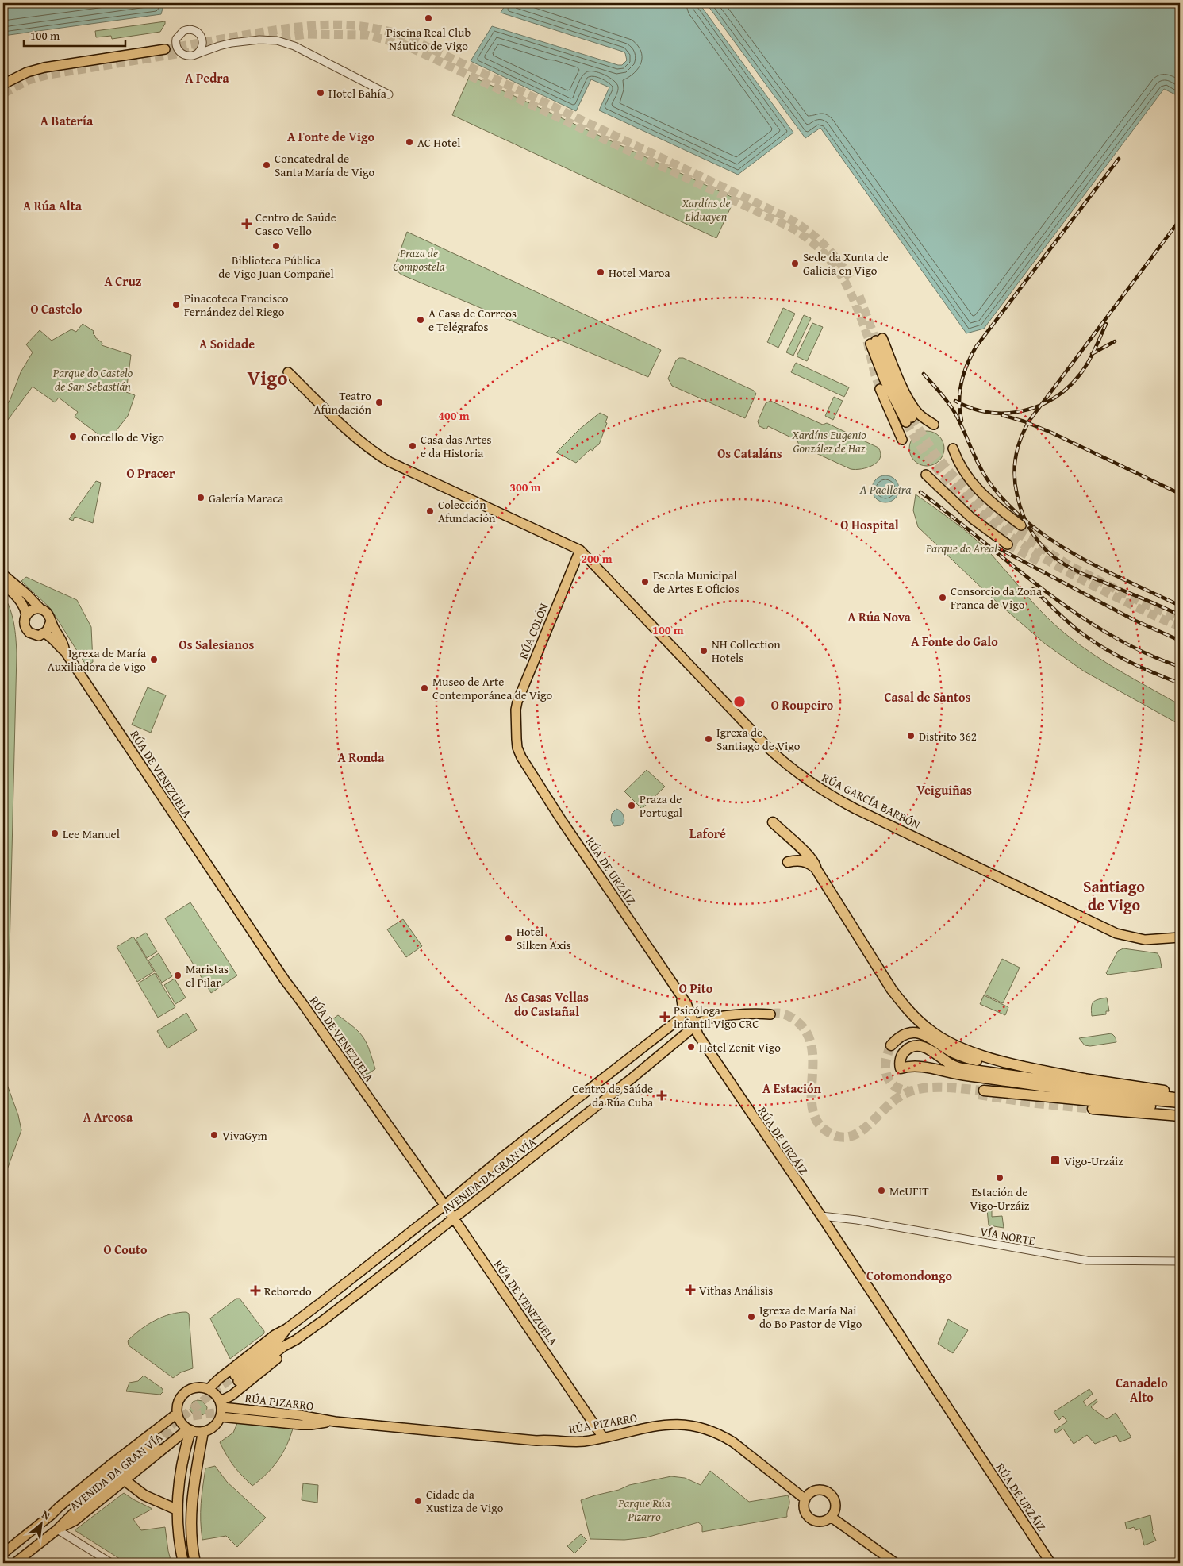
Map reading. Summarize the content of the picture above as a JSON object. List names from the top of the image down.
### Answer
{
  "streets": {
    "main road": [
      "RÚA COLÓN",
      "RÚA DE VENEZUELA",
      "RÚA GARCÍA BARBÓN",
      "RÚA DE URZÁIZ",
      "AVENIDA DA GRAN VÍA",
      "RÚA PIZARRO"
    ],
    "street": ["VÍA NORTE"]
  },
  "crossings": [
    ["RÚA COLÓN", "RÚA GARCÍA BARBÓN"],
    ["RÚA COLÓN", "RÚA DE URZÁIZ"],
    ["RÚA DE VENEZUELA", "AVENIDA DA GRAN VÍA"],
    ["RÚA DE VENEZUELA", "RÚA PIZARRO"],
    ["RÚA DE URZÁIZ", "AVENIDA DA GRAN VÍA"],
    ["RÚA DE URZÁIZ", "VÍA NORTE"],
    ["AVENIDA DA GRAN VÍA", "RÚA PIZARRO"]
  ],
  "districts": [
    "A Pedra",
    "A Batería",
    "A Fonte de Vigo",
    "A Rúa Alta",
    "A Cruz",
    "O Castelo",
    "A Soidade",
    "Vigo",
    "Os Cataláns",
    "O Pracer",
    "O Hospital",
    "A Rúa Nova",
    "A Fonte do Galo",
    "Os Salesianos",
    "Casal de Santos",
    "O Roupeiro",
    "A Ronda",
    "Veiguiñas",
    "Laforé",
    "Santiago de Vigo",
    "O Pito",
    "As Casas Vellas do Castañal",
    "A Estación",
    "A Areosa",
    "O Couto",
    "Cotomondongo",
    "Canadelo Alto"
  ],
  "water": ["A Paelleira"],
  "parks": [
    "Xardíns de Elduayen",
    "Praza de Compostela",
    "Parque do Castelo de San Sebastián",
    "Xardíns Eugenio González de Haz",
    "Parque do Areal",
    "Parque Rúa Pizarro"
  ],
  "places": {
    "other": [
      "Piscina Real Club Náutico de Vigo",
      "Hotel Bahía",
      "AC Hotel",
      "Concatedral de Santa María de Vigo",
      "Biblioteca Pública de Vigo Juan Compañel",
      "Sede da Xunta de Galicia en Vigo",
      "Hotel Maroa",
      "Pinacoteca Francisco Fernández del Riego",
      "A Casa de Correos e Telégrafos",
      "Teatro Afundación",
      "Concello de Vigo",
      "Casa das Artes e da Historia",
      "Galería Maraca",
      "Colección Afundación",
      "Escola Municipal de Artes E Oficios",
      "Consorcio da Zona Franca de Vigo",
      "NH Collection Hotels",
      "Igrexa de María Auxiliadora de Vigo",
      "Museo de Arte Contemporánea de Vigo",
      "Distrito 362",
      "Igrexa de Santiago de Vigo",
      "Praza de Portugal",
      "Lee Manuel",
      "Hotel Silken Axis",
      "Maristas el Pilar",
      "Hotel Zenit Vigo",
      "VivaGym",
      "Estación de Vigo-Urzáiz",
      "MeUFIT",
      "Igrexa de María Nai do Bo Pastor de Vigo",
      "Cidade da Xustiza de Vigo"
    ],
    "health": [
      "Centro de Saúde Casco Vello",
      "Psicóloga infantil Vigo CRC",
      "Centro de Saúde da Rúa Cuba",
      "Vithas Análisis",
      "Reboredo"
    ],
    "transit": ["Vigo-Urzáiz"]
  },
  "scale_bar": "100 m",
  "north": "top right",
  "rings": [
    "400 m",
    "300 m",
    "200 m",
    "100 m"
  ]
}
